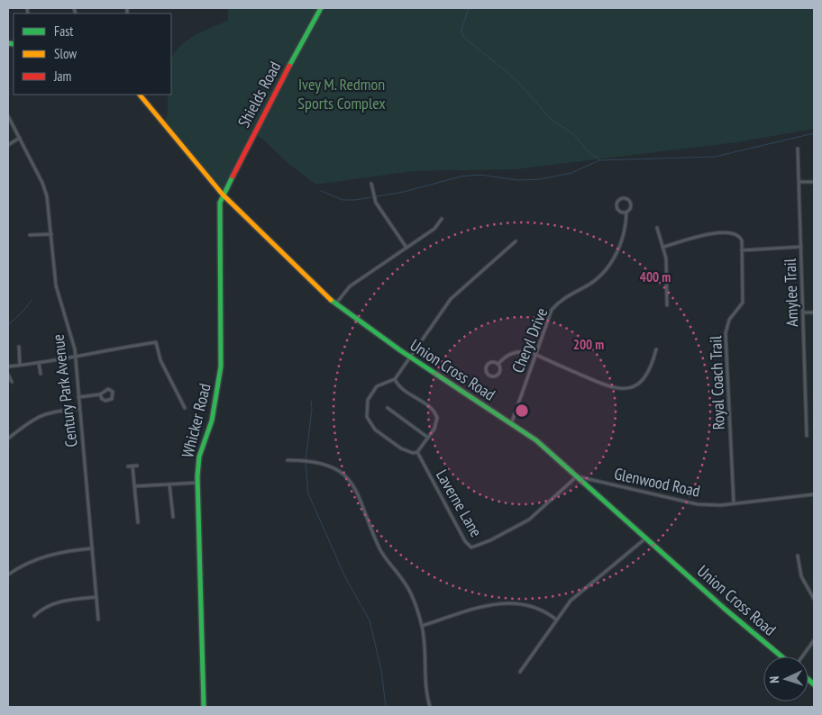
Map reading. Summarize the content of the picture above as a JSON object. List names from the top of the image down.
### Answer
{
  "streets": {
    "main road": ["Shields Road", "Union Cross Road", "Whicker Road"],
    "street": [
      "Amylee Trail",
      "Cheryl Drive",
      "Royal Coach Trail",
      "Century Park Avenue",
      "Glenwood Road",
      "Laverne Lane"
    ]
  },
  "crossings": [
    ["Shields Road", "Union Cross Road"],
    ["Shields Road", "Whicker Road"],
    ["Cheryl Drive", "Union Cross Road"],
    ["Union Cross Road", "Whicker Road"],
    ["Union Cross Road", "Glenwood Road"],
    ["Union Cross Road", "Laverne Lane"],
    ["Royal Coach Trail", "Glenwood Road"],
    ["Glenwood Road", "Laverne Lane"]
  ],
  "parks": ["Ivey M. Redmon Sports Complex"],
  "legend": ["Fast", "Slow", "Jam"],
  "north": "left",
  "rings": ["400 m", "200 m"]
}
